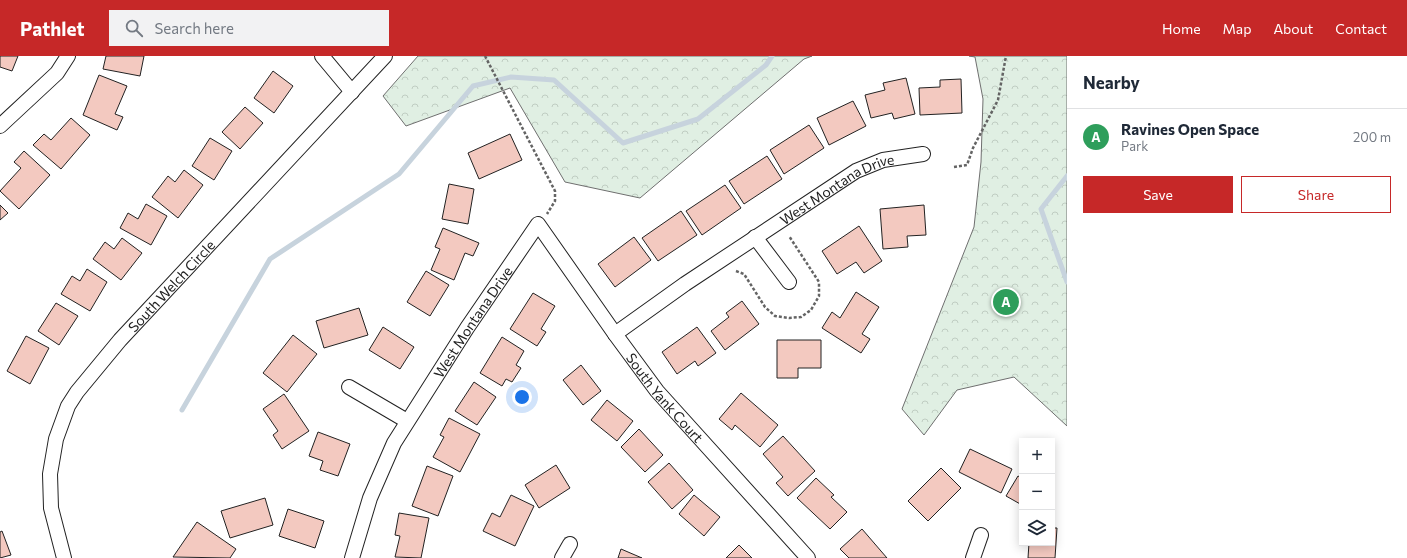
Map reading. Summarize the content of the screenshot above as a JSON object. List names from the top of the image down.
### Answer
{
  "streets": {
    "street": ["West Montana Drive", "South Welch Circle", "South Yank Court"]
  },
  "crossings": [
    ["West Montana Drive", "South Yank Court"]
  ],
  "page": {
    "header": "Pathlet",
    "search": "Search here",
    "nav": [
      "Home",
      "Map",
      "About",
      "Contact"
    ],
    "heading": "Nearby",
    "list": [
      {
        "mark": "A",
        "name": "Ravines Open Space",
        "note": "Park",
        "value": "200 m"
      }
    ],
    "buttons": ["Save", "Share"],
    "pins": "A",
    "map_buttons": ["+", "−"]
  }
}
